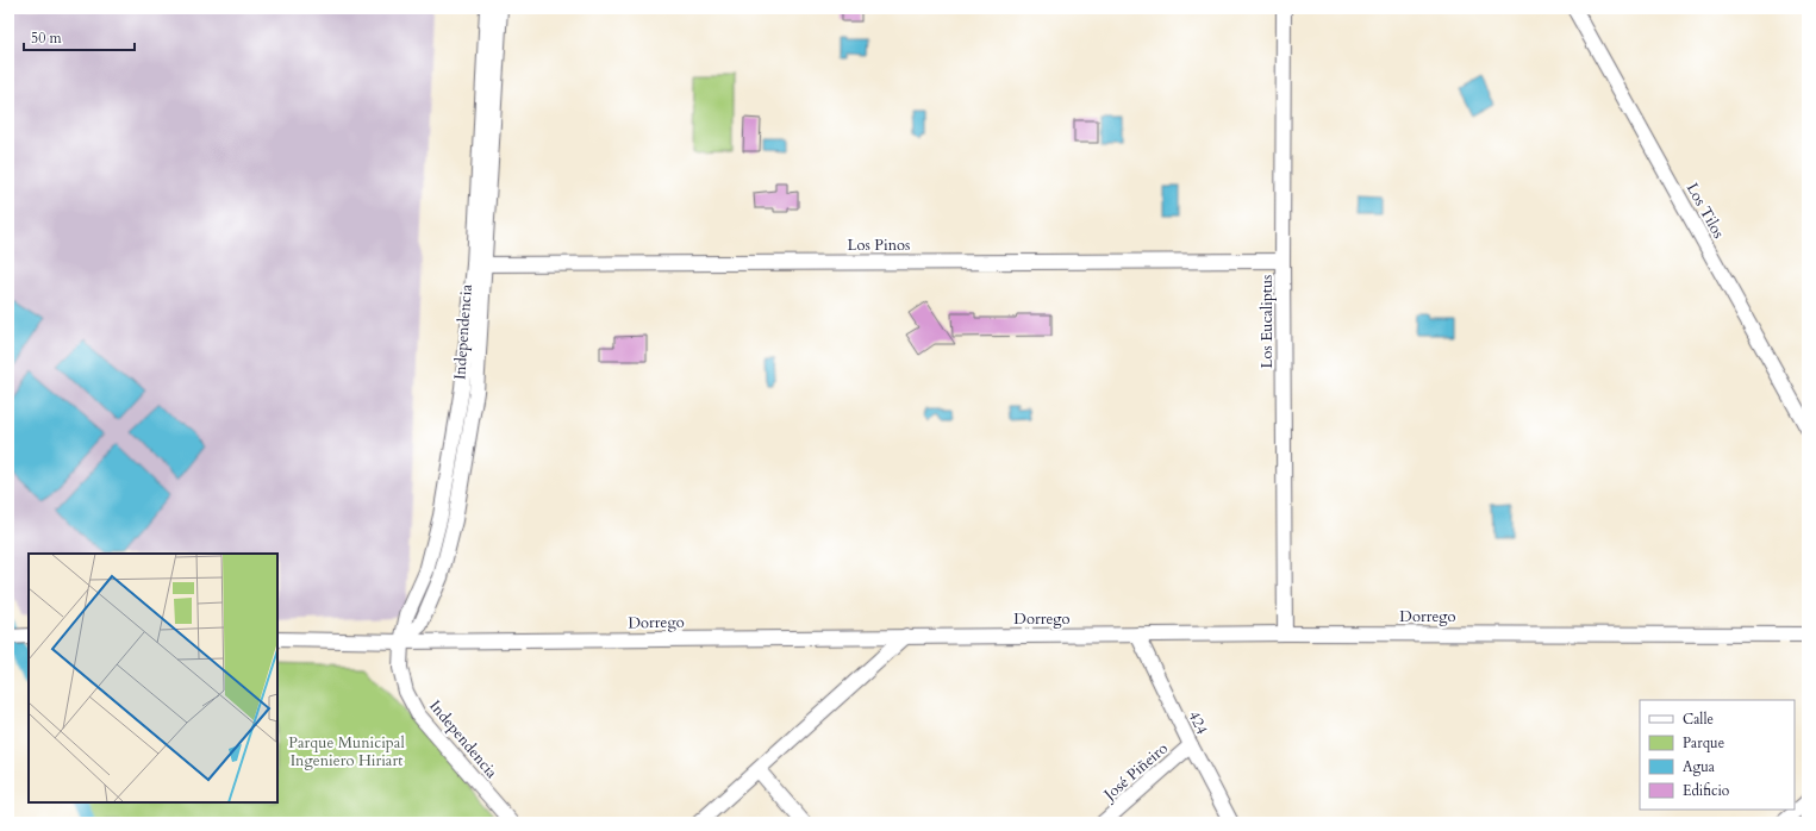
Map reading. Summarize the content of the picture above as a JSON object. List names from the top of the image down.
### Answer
{
  "streets": {
    "street": [
      "Los Tilos",
      "Los Pinos",
      "Los Eucaliptus",
      "Independencia",
      "Dorrego",
      "424",
      "José Piñeiro"
    ]
  },
  "crossings": [
    ["Los Pinos", "Los Eucaliptus"],
    ["Los Pinos", "Independencia"],
    ["Los Eucaliptus", "Dorrego"],
    ["Independencia", "Dorrego"],
    ["Dorrego", "424"],
    ["424", "José Piñeiro"]
  ],
  "parks": ["Parque Municipal Ingeniero Hiriart"],
  "legend": [
    "Calle",
    "Parque",
    "Agua",
    "Edificio"
  ],
  "scale_bar": "50 m"
}
